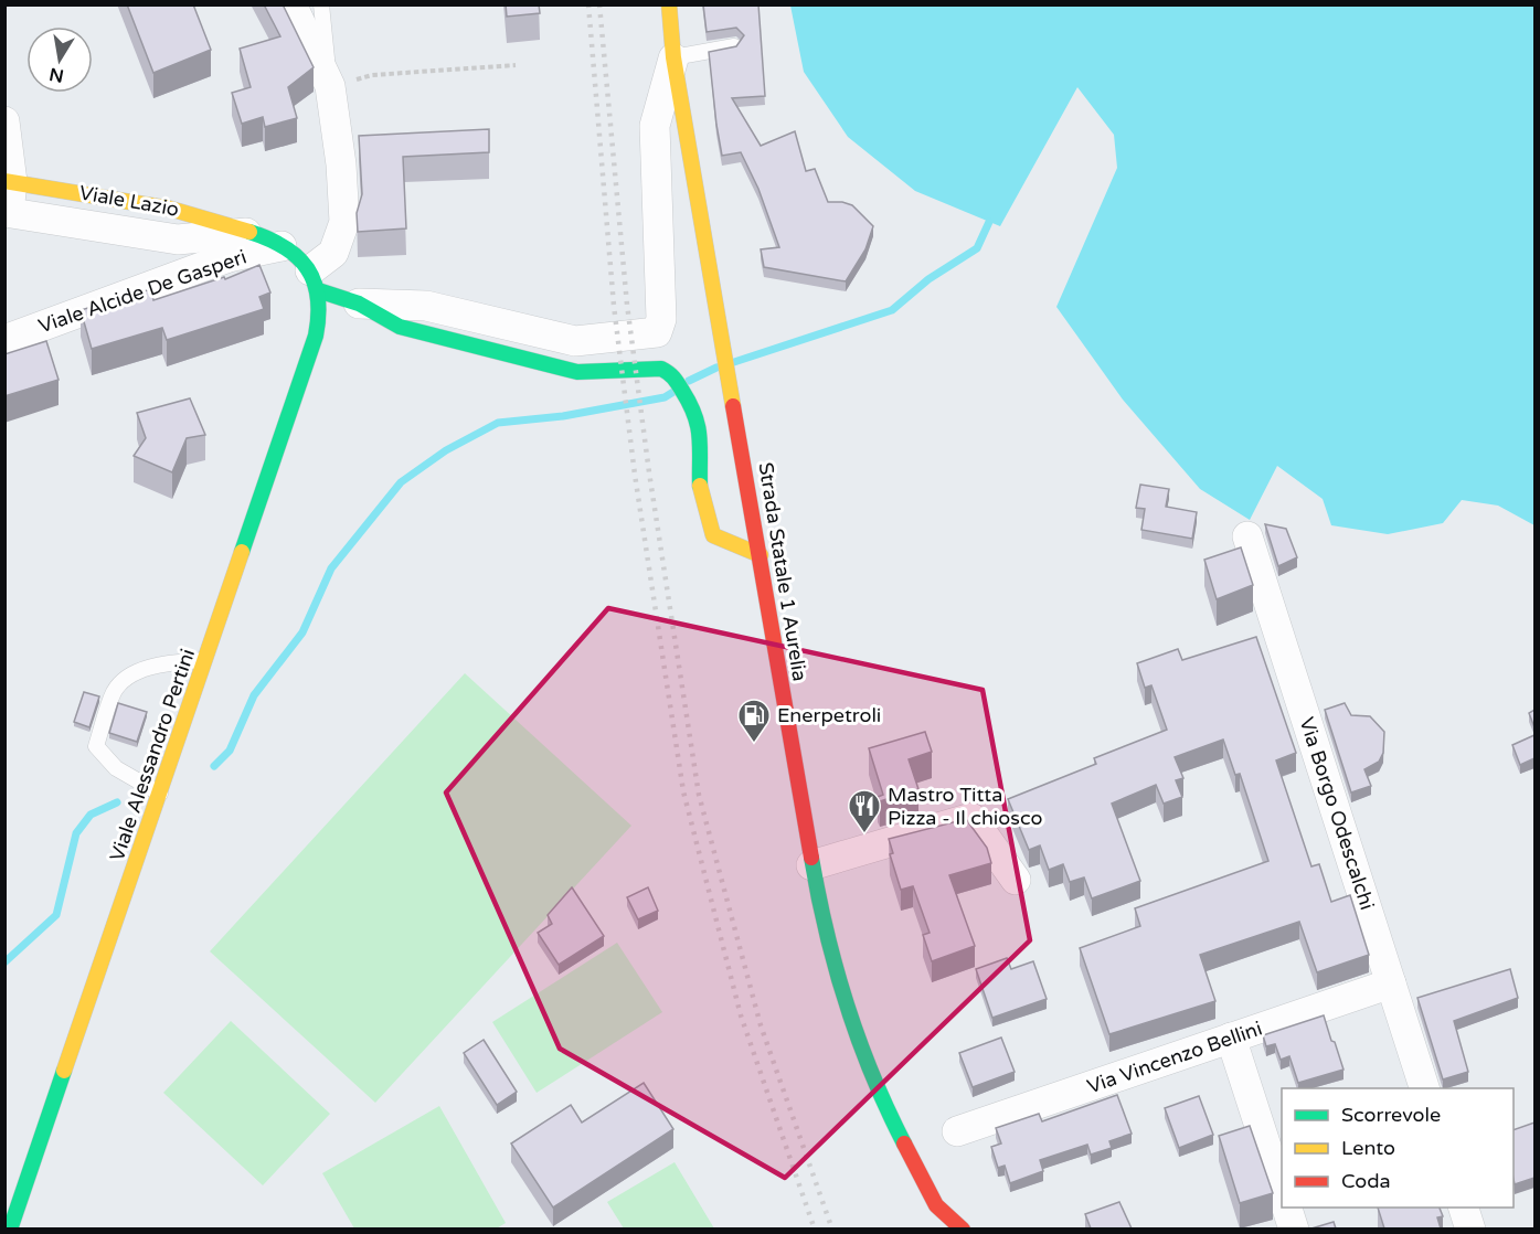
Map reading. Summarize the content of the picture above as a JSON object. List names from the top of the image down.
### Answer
{
  "streets": {
    "street": [
      "Viale Lazio",
      "Viale Alcide De Gasperi",
      "Strada Statale 1 Aurelia",
      "Viale Alessandro Pertini",
      "Via Borgo Odescalchi",
      "Via Vincenzo Bellini"
    ]
  },
  "crossings": [
    ["Viale Lazio", "Viale Alcide De Gasperi"],
    ["Via Borgo Odescalchi", "Via Vincenzo Bellini"]
  ],
  "places": {
    "fuel station": ["Enerpetroli"],
    "restaurant": ["Mastro Titta Pizza - Il chiosco"]
  },
  "legend": ["Scorrevole", "Lento", "Coda"],
  "north": "bottom"
}
